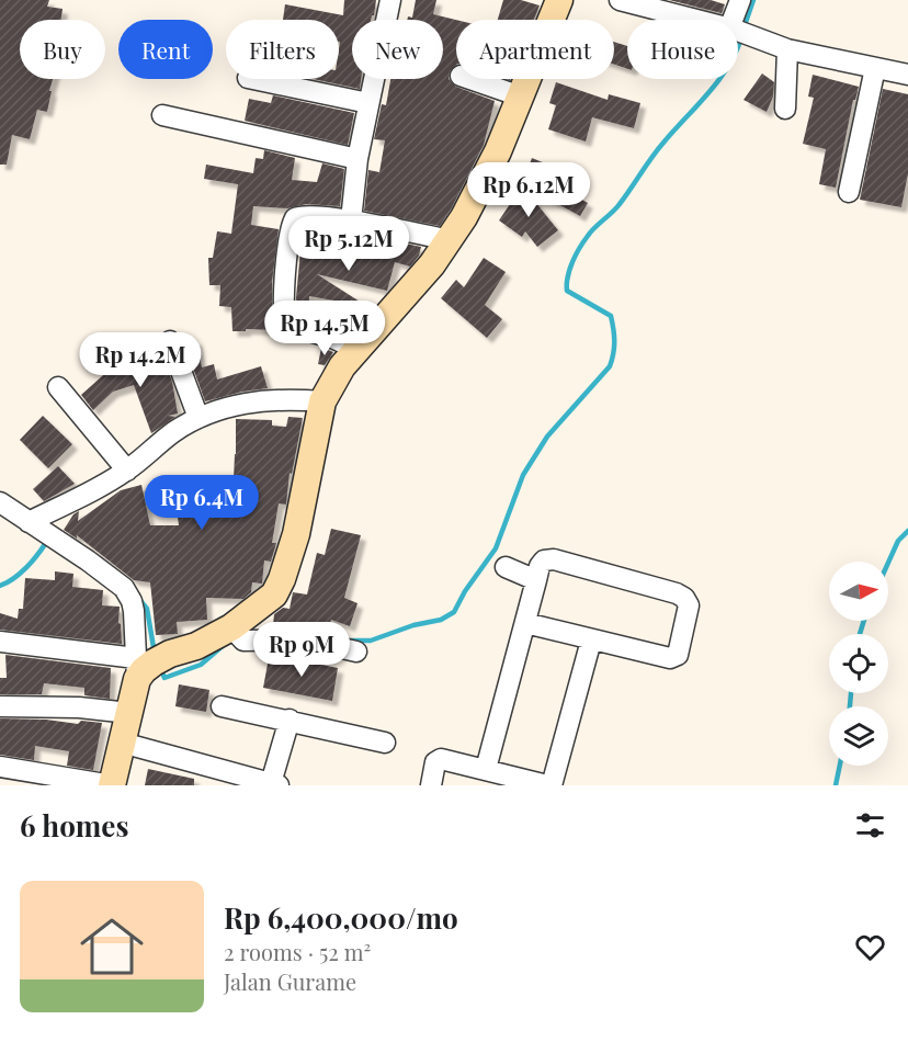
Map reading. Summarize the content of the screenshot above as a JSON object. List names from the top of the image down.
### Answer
{
  "north": "right",
  "page": {
    "chip": [
      "Buy",
      "Rent",
      "Filters",
      "New",
      "Apartment",
      "House"
    ],
    "price": [
      "Rp 6.12M",
      "Rp 5.12M",
      "Rp 14.5M",
      "Rp 14.2M",
      "Rp 6.4M",
      "Rp 9M"
    ],
    "heading": "6 homes",
    "list": [
      {
        "name": "Rp 6,400,000/mo",
        "note": "2 rooms · 52 m² · Jalan Gurame"
      }
    ]
  }
}
